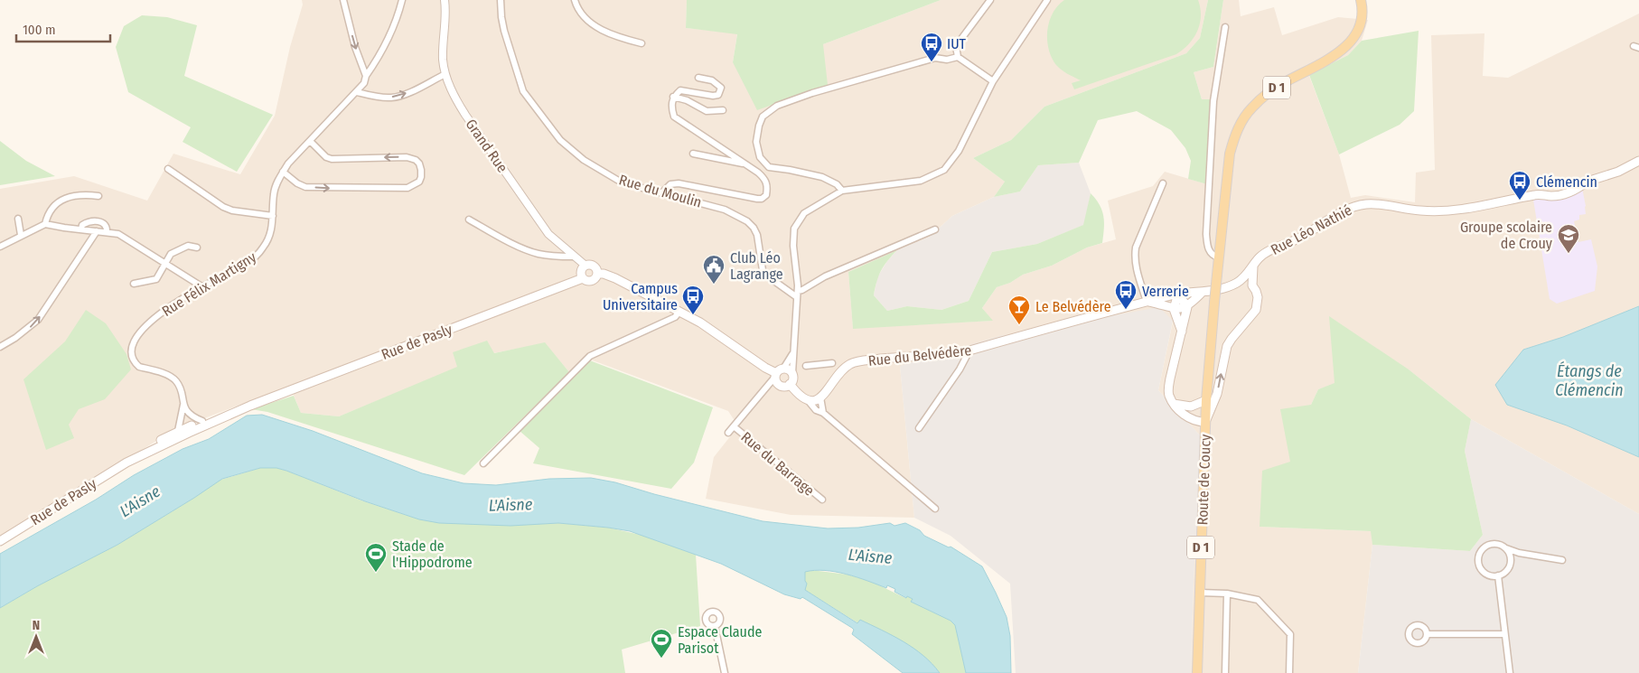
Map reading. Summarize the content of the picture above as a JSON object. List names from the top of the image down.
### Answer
{
  "streets": {
    "main road": [
      "D 1",
      "Rue Léo Nathié",
      "Rue de Pasly",
      "Rue du Belvédère",
      "Route de Coucy"
    ],
    "street": [
      "Grand Rue",
      "Rue du Moulin",
      "Rue Félix Martigny",
      "Rue du Barrage"
    ]
  },
  "crossings": [
    ["D 1", "Route de Coucy"],
    ["Grand Rue", "Rue de Pasly"],
    ["Rue Léo Nathié", "Rue du Belvédère"],
    ["Rue Félix Martigny", "Rue de Pasly"]
  ],
  "water": ["Étangs de Clémencin", "L'Aisne"],
  "places": {
    "bus stop": [
      "IUT",
      "Clémencin",
      "Verrerie",
      "Campus Universitaire"
    ],
    "school or university": ["Groupe scolaire de Crouy"],
    "public building": ["Club Léo Lagrange"],
    "bar": ["Le Belvédère"],
    "sports": ["Stade de l'Hippodrome", "Espace Claude Parisot"]
  },
  "scale_bar": "100 m",
  "north": "top"
}
